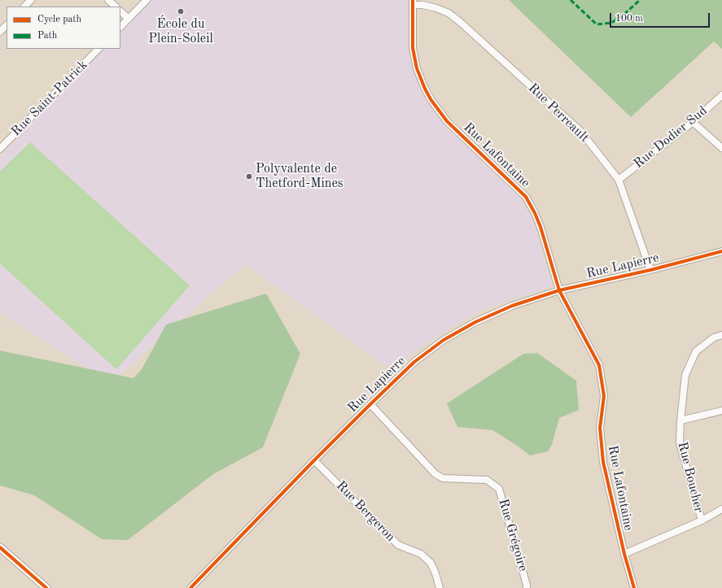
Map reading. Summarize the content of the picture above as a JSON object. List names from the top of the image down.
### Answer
{
  "streets": {
    "street": [
      "Rue Saint-Patrick",
      "Rue Perreault",
      "Rue Dodier Sud",
      "Rue Lafontaine",
      "Rue Lapierre",
      "Rue Boucher",
      "Rue Bergeron",
      "Rue Grégoire"
    ]
  },
  "crossings": [
    ["Rue Perreault", "Rue Dodier Sud"],
    ["Rue Perreault", "Rue Lafontaine"],
    ["Rue Perreault", "Rue Lapierre"],
    ["Rue Lafontaine", "Rue Lapierre"],
    ["Rue Lapierre", "Rue Bergeron"],
    ["Rue Lapierre", "Rue Grégoire"]
  ],
  "places": ["École du Plein-Soleil", "Polyvalente de Thetford-Mines"],
  "legend": ["Cycle path", "Path"],
  "scale_bar": "100 m"
}
